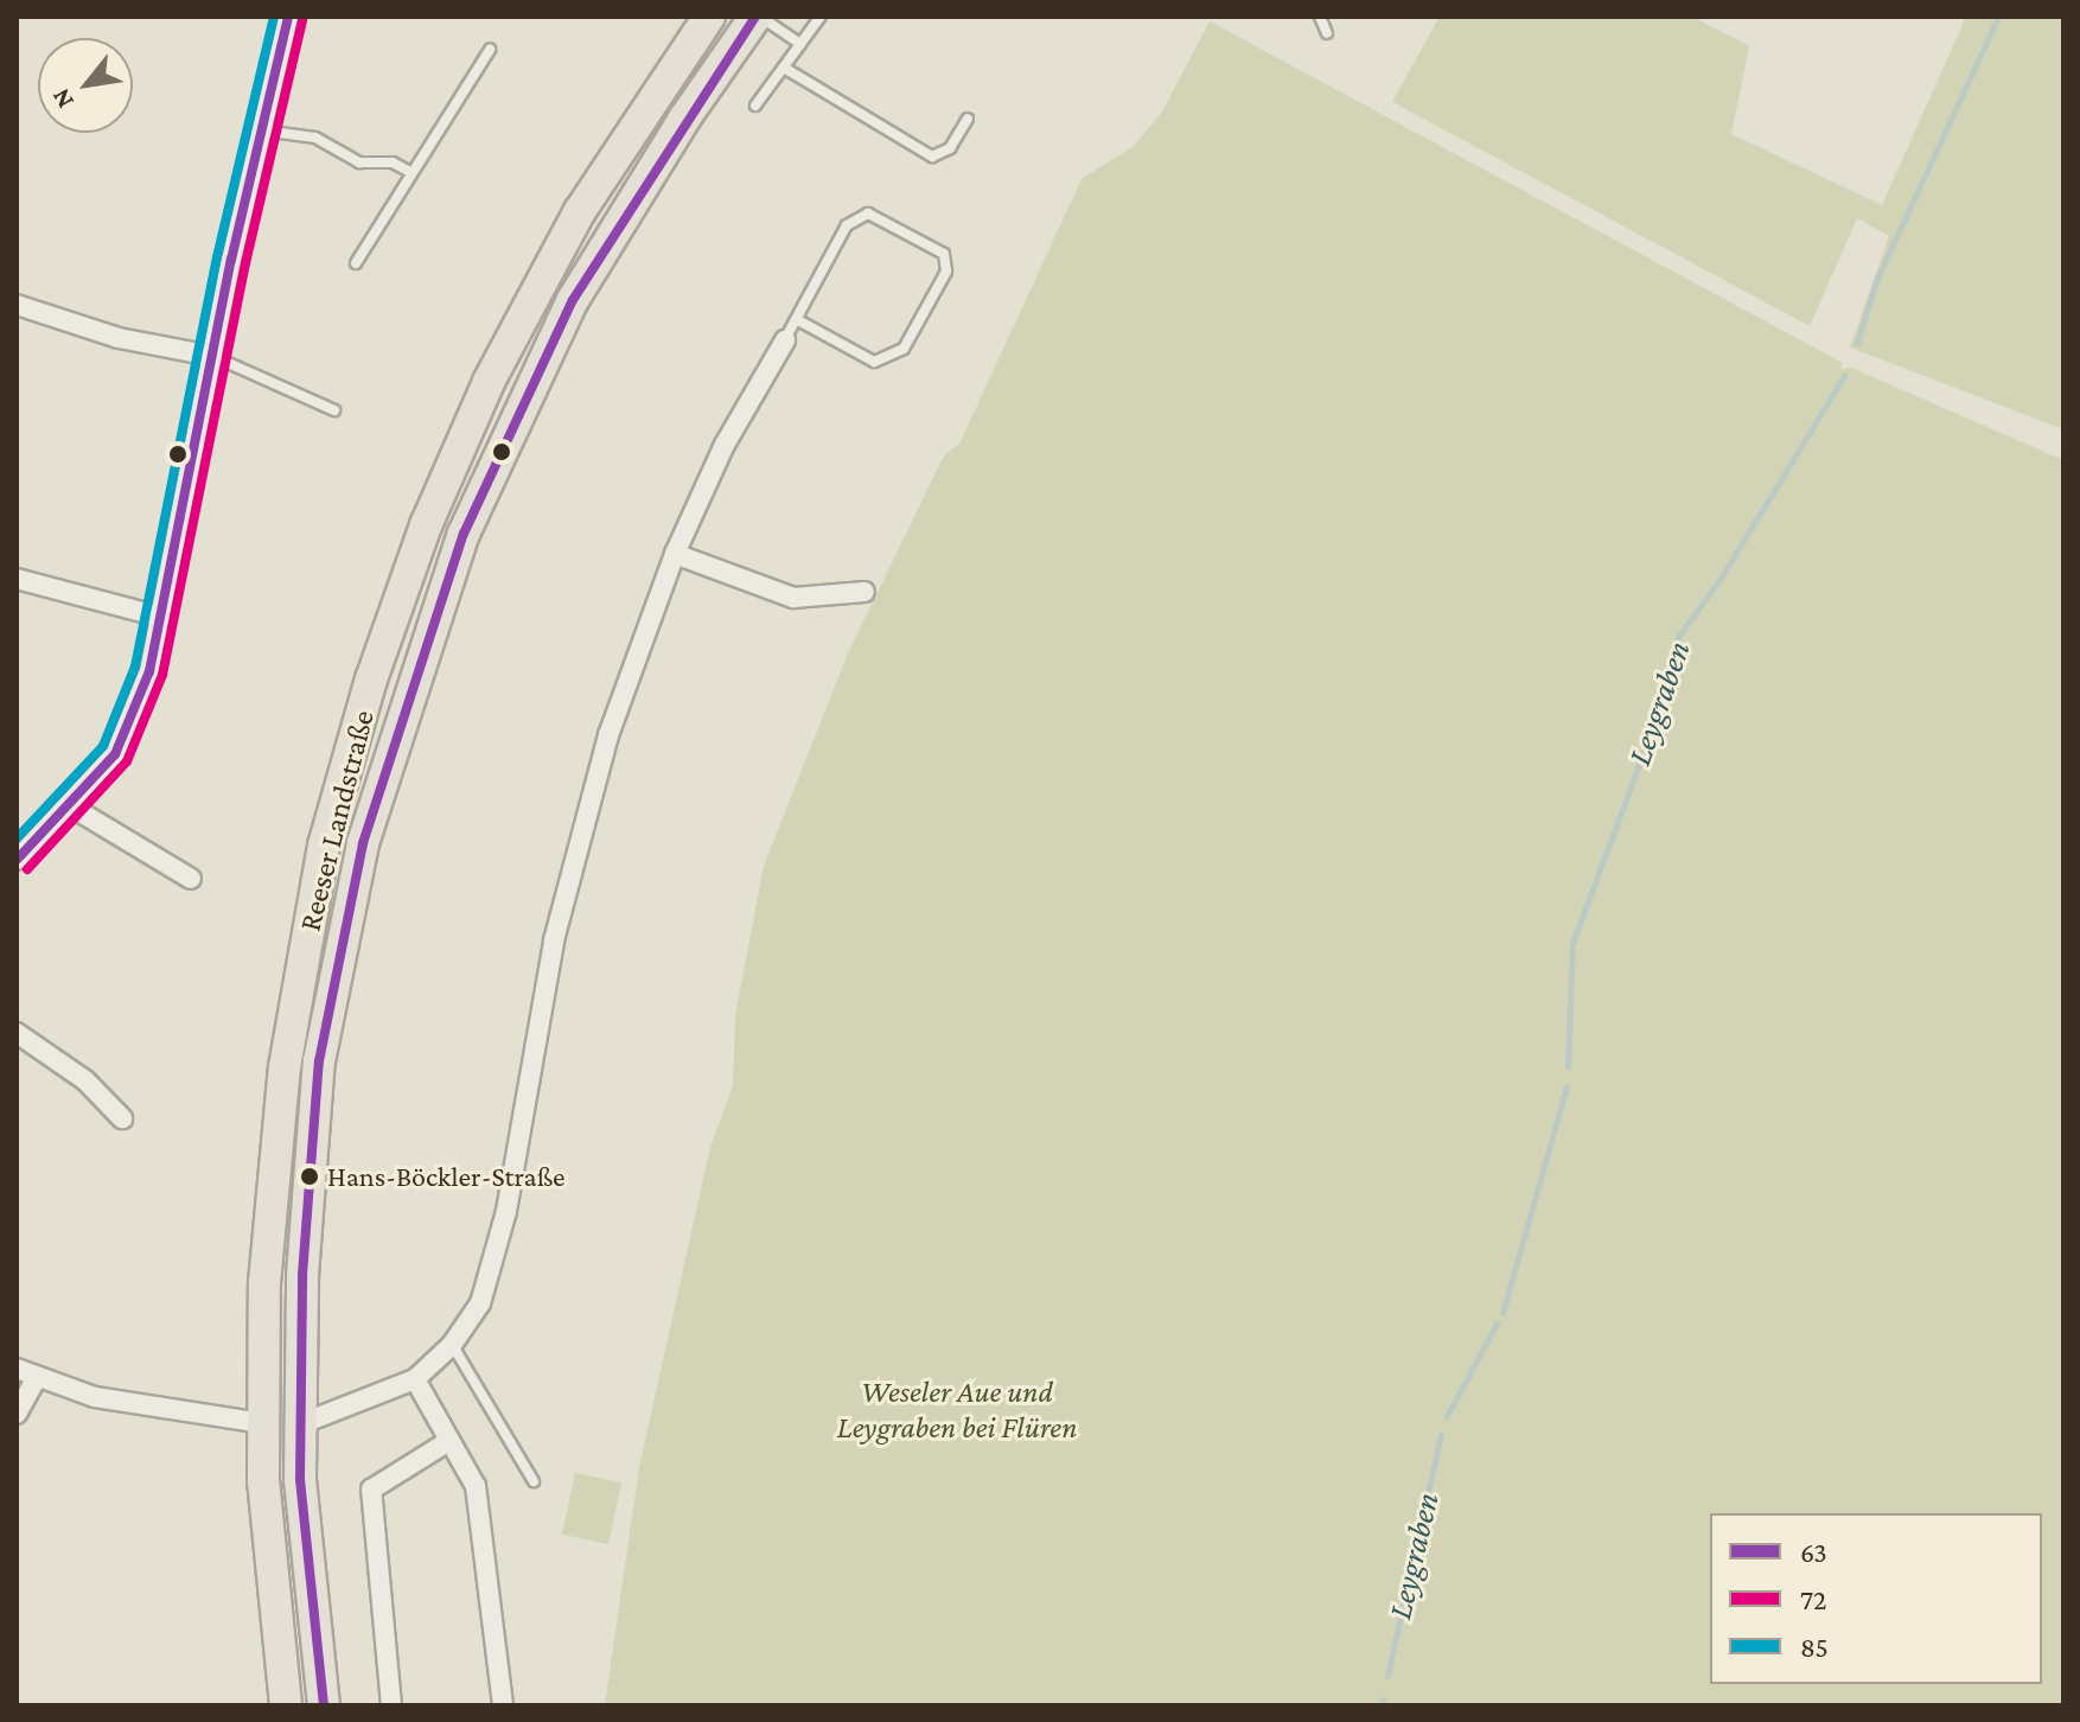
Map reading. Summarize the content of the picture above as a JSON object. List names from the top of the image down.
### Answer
{
  "streets": {
    "main road": ["Reeser Landstraße"]
  },
  "water": ["Leygraben"],
  "parks": ["Weseler Aue und Leygraben bei Flüren"],
  "places": ["Hans-Böckler-Straße"],
  "lines": ["transit line 63", "transit line 85", "transit line 72"],
  "legend": ["63", "72", "85"],
  "north": "bottom left"
}
